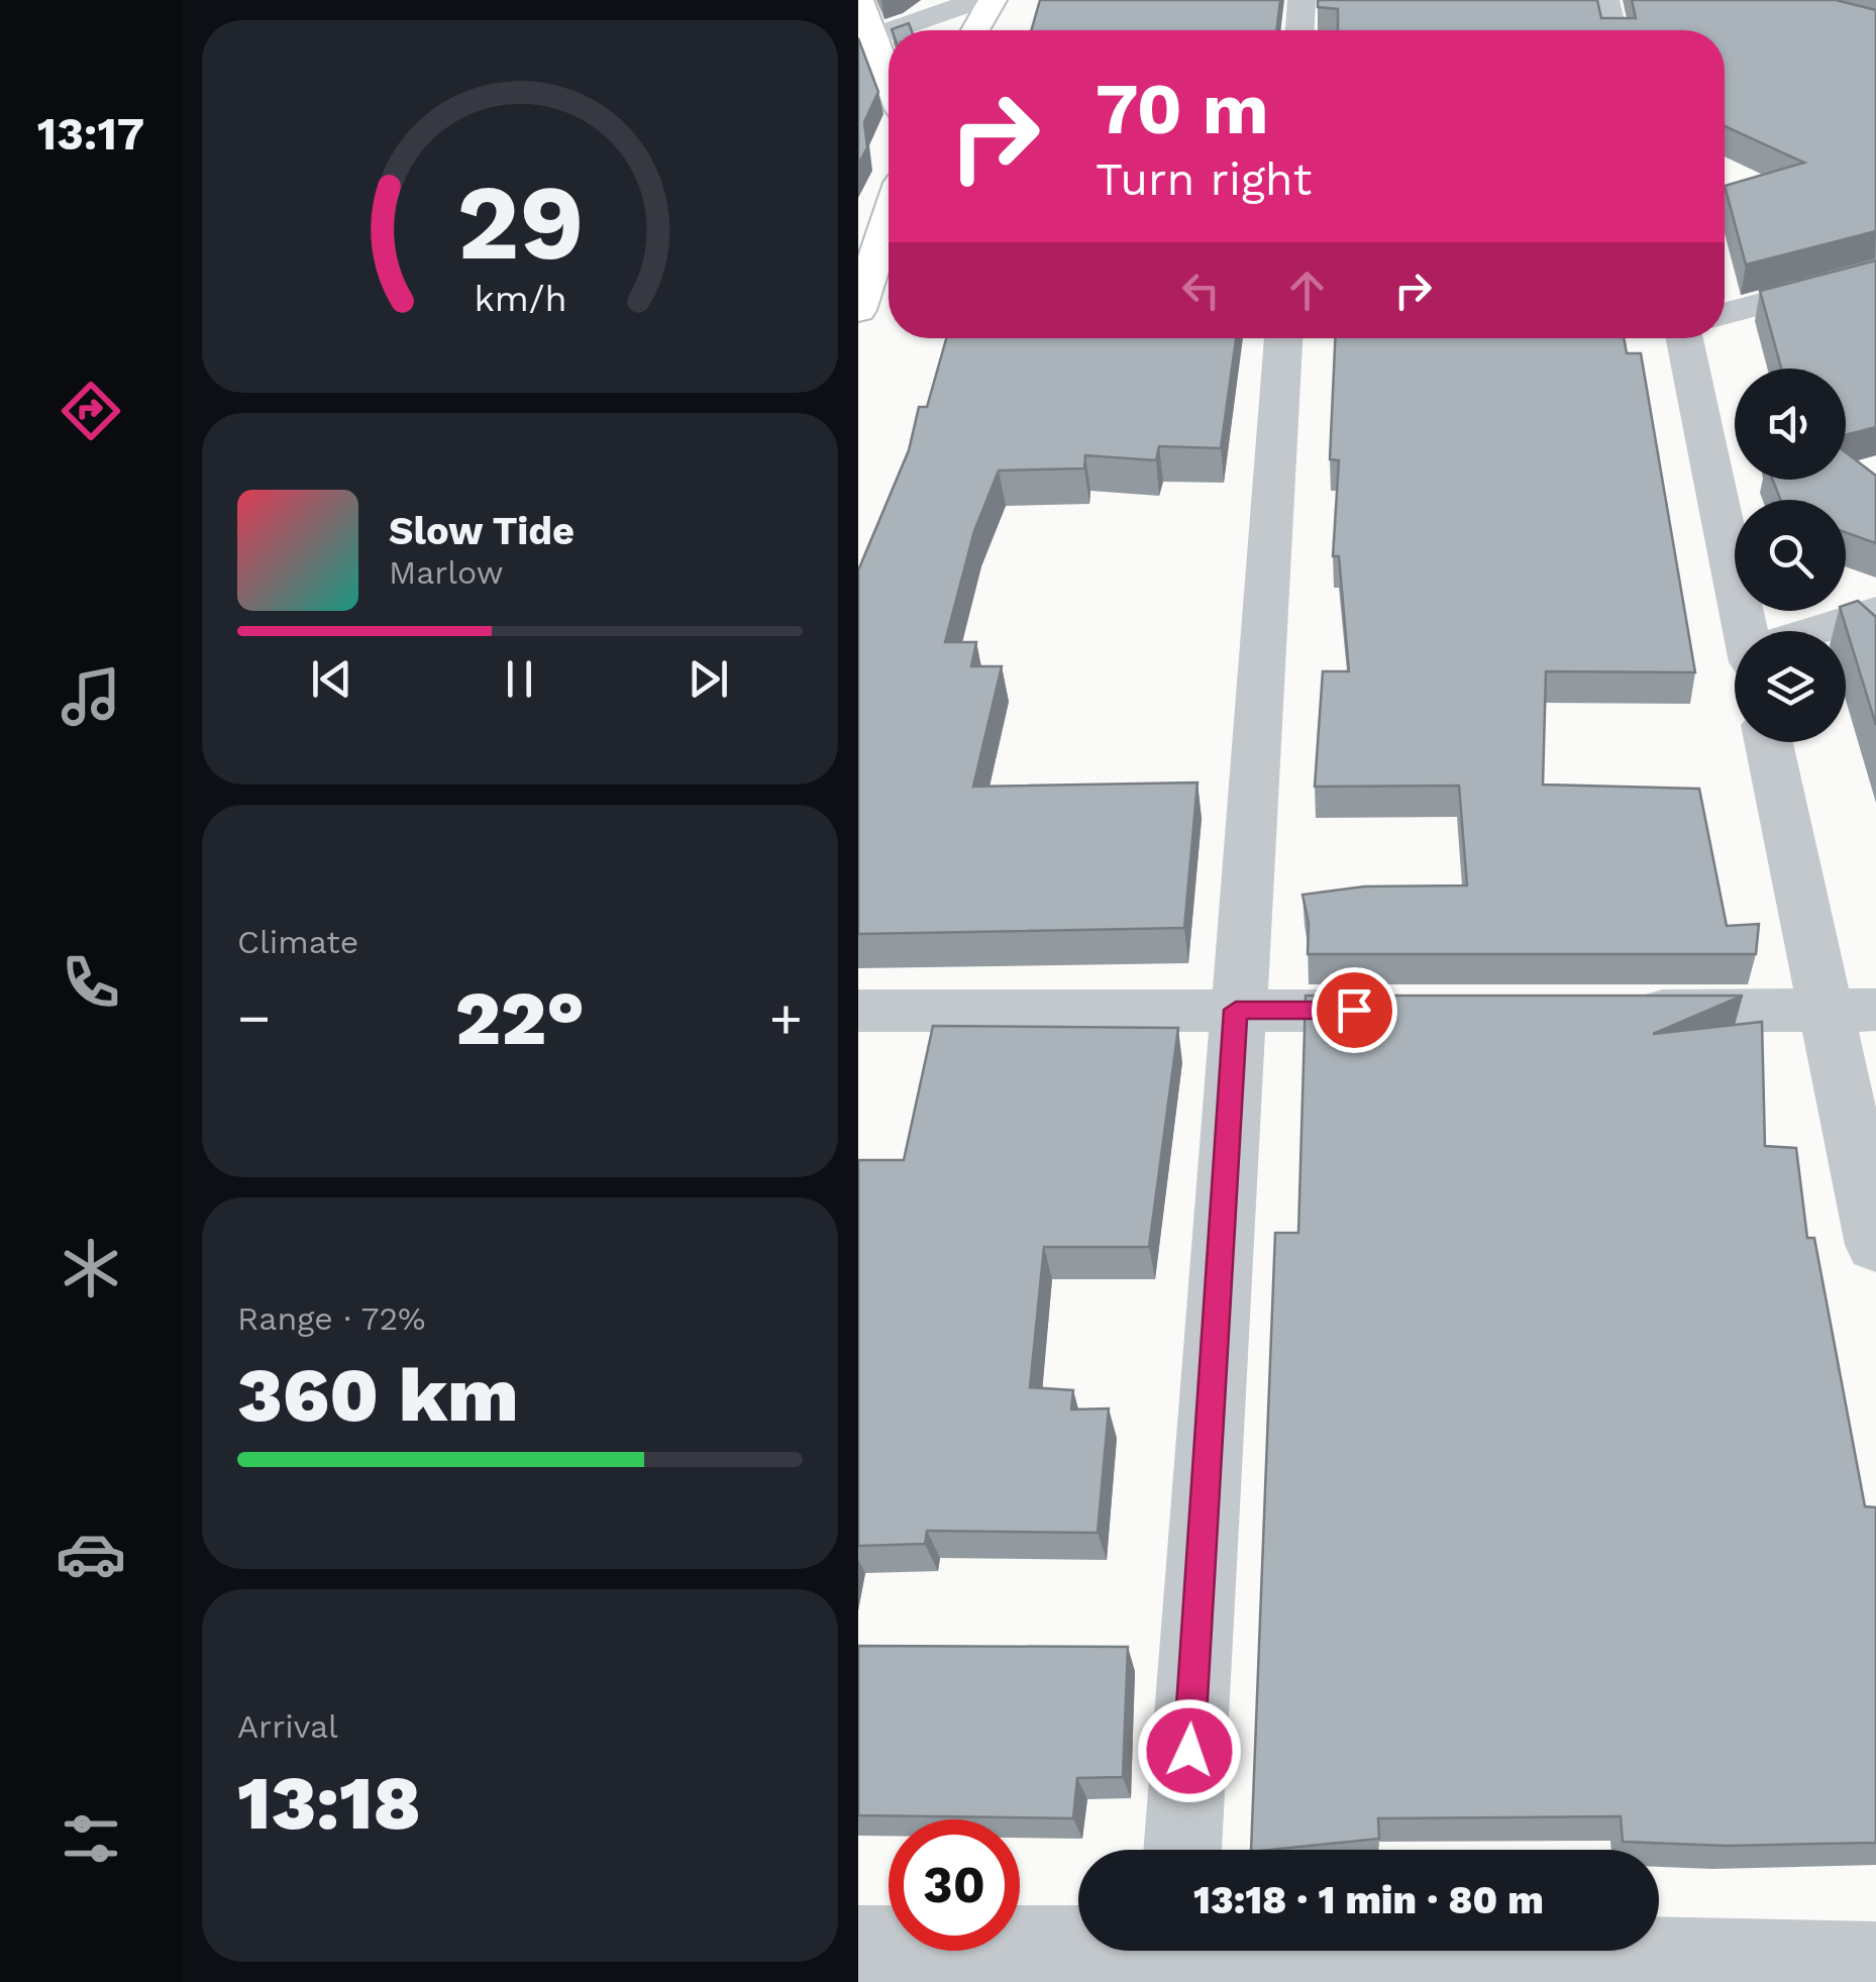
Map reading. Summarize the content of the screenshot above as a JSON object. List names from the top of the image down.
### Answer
{
  "page": {
    "tabs": "13:17",
    "turn": ["70 m", "Turn right"],
    "song": ["Slow Tide", "Marlow"],
    "tile": [
      "Climate",
      ["Range · 72%", "360 km"],
      ["Arrival", "13:18"]
    ],
    "heat": ["−", "22°", "+"],
    "limit": "30",
    "trip": "13:18 · 1 min · 80 m",
    "gauge": ["29", "km/h"]
  }
}
